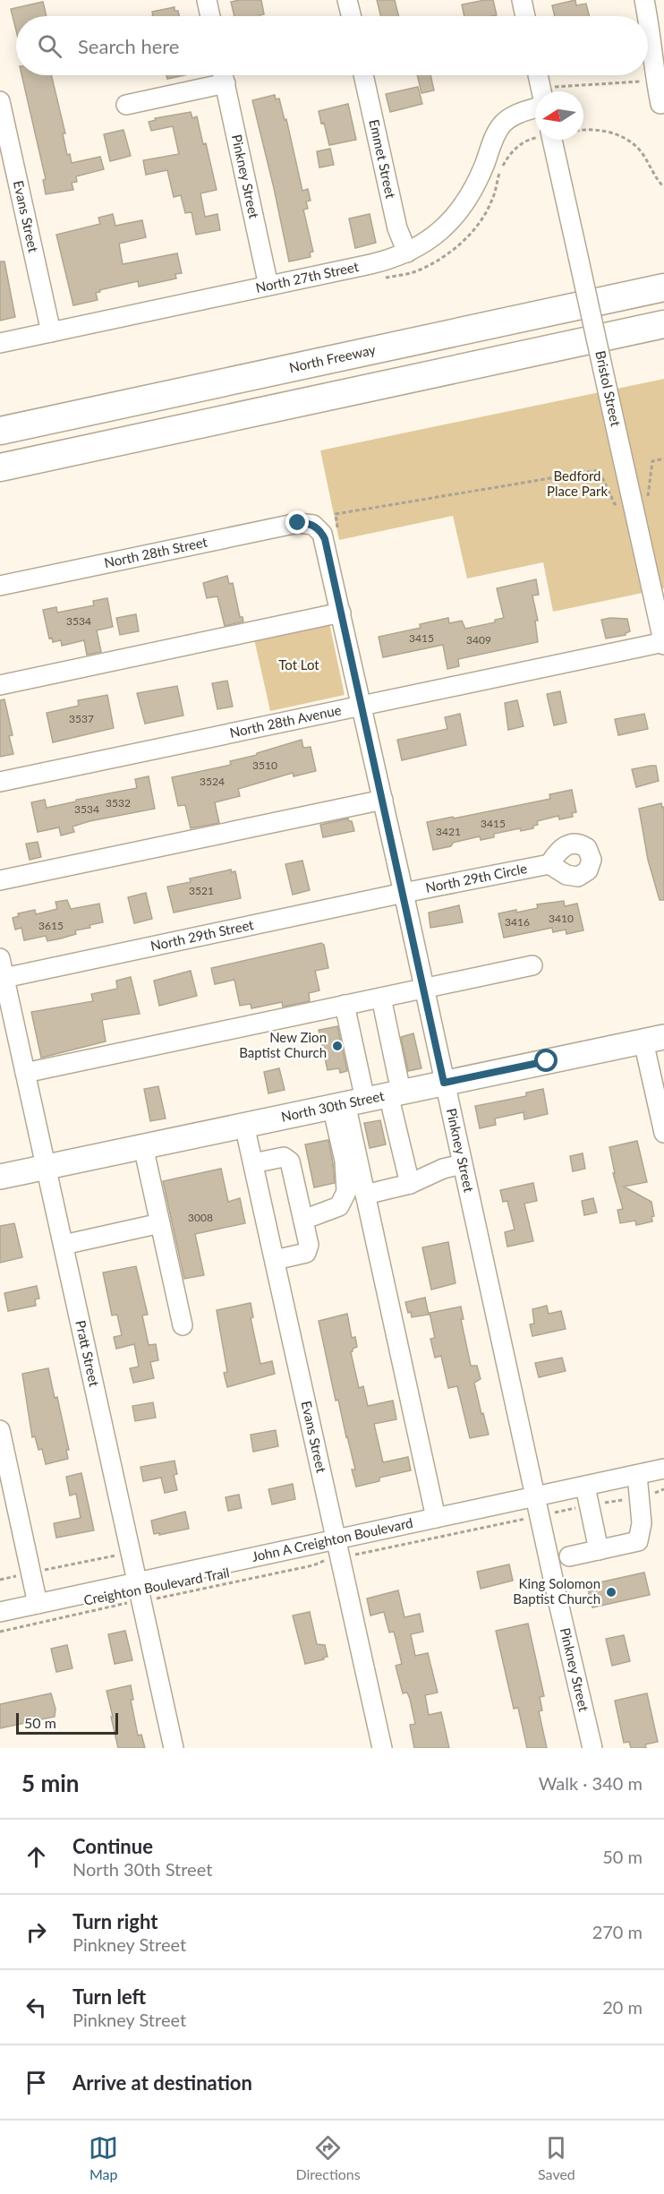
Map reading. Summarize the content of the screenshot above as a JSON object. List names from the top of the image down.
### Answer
{
  "streets": {
    "highway": ["North Freeway"],
    "main road": ["North 30th Street"],
    "street": [
      "Emmet Street",
      "Pinkney Street",
      "Evans Street",
      "North 27th Street",
      "Bristol Street",
      "North 28th Street",
      "North 28th Avenue",
      "North 29th Circle",
      "North 29th Street",
      "Pratt Street",
      "John A Creighton Boulevard"
    ],
    "path": ["Creighton Boulevard Trail"]
  },
  "crossings": [
    ["Emmet Street", "North 27th Street"],
    ["Pinkney Street", "North 27th Street"],
    ["Pinkney Street", "North 28th Street"],
    ["Pinkney Street", "North 28th Avenue"],
    ["Pinkney Street", "North 29th Circle"],
    ["Pinkney Street", "North 29th Street"],
    ["Pinkney Street", "North 30th Street"],
    ["Pinkney Street", "John A Creighton Boulevard"],
    ["Pinkney Street", "Creighton Boulevard Trail"],
    ["Evans Street", "North 27th Street"],
    ["Evans Street", "North 30th Street"],
    ["Evans Street", "John A Creighton Boulevard"],
    ["Evans Street", "Creighton Boulevard Trail"],
    ["Bristol Street", "North 28th Avenue"],
    ["North 29th Circle", "North 29th Street"],
    ["North 29th Street", "Pratt Street"],
    ["North 30th Street", "Pratt Street"],
    ["Pratt Street", "John A Creighton Boulevard"],
    ["Pratt Street", "Creighton Boulevard Trail"],
    ["John A Creighton Boulevard", "Creighton Boulevard Trail"]
  ],
  "parks": ["Bedford Place Park", "Tot Lot"],
  "places": ["New Zion Baptist Church", "King Solomon Baptist Church"],
  "house_numbers": [
    "3534",
    "3415",
    "3409",
    "3537",
    "3510",
    "3524",
    "3532",
    "3534",
    "3415",
    "3421",
    "3521",
    "3410",
    "3416",
    "3615",
    "3008"
  ],
  "scale_bar": "50 m",
  "north": "left",
  "page": {
    "search": "Search here",
    "scale": "50 m",
    "heading": ["5 min", "Walk · 340 m"],
    "list": [
      ["Continue", "North 30th Street", "50 m"],
      ["Turn right", "Pinkney Street", "270 m"],
      ["Turn left", "Pinkney Street", "20 m"],
      "Arrive at destination"
    ],
    "nav": ["Map", "Directions", "Saved"]
  }
}
